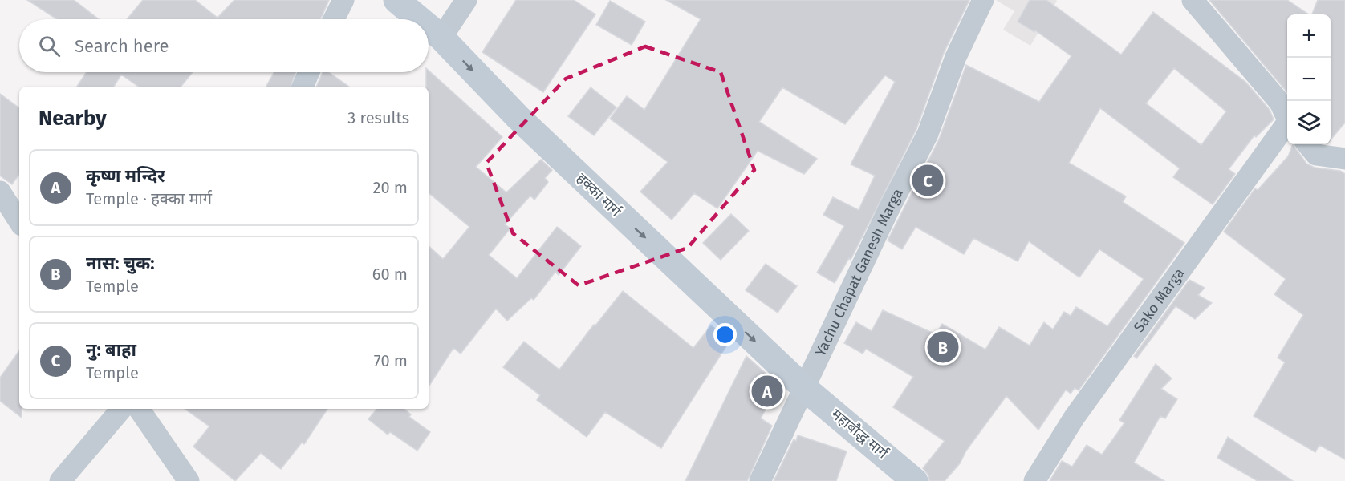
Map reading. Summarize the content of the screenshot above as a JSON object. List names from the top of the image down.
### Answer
{
  "streets": {
    "main road": ["हक्का मार्ग", "महाबौद्ध मार्ग"],
    "street": ["Yachu Chapat Ganesh Marga", "Sako Marga"]
  },
  "crossings": [
    ["हक्का मार्ग", "Yachu Chapat Ganesh Marga"],
    ["हक्का मार्ग", "महाबौद्ध मार्ग"],
    ["Yachu Chapat Ganesh Marga", "महाबौद्ध मार्ग"]
  ],
  "one_way": ["हक्का मार्ग"],
  "page": {
    "map_buttons": ["+", "−"],
    "search": "Search here",
    "heading": ["Nearby", "3 results"],
    "list": [
      {
        "mark": "A",
        "name": "कृष्ण मन्दिर",
        "note": "Temple · हक्का मार्ग",
        "value": "20 m"
      },
      {
        "mark": "B",
        "name": "नास: चुक:",
        "note": "Temple",
        "value": "60 m"
      },
      {
        "mark": "C",
        "name": "नु: बाहा",
        "note": "Temple",
        "value": "70 m"
      }
    ],
    "pins": ["C", "B", "A"]
  }
}
